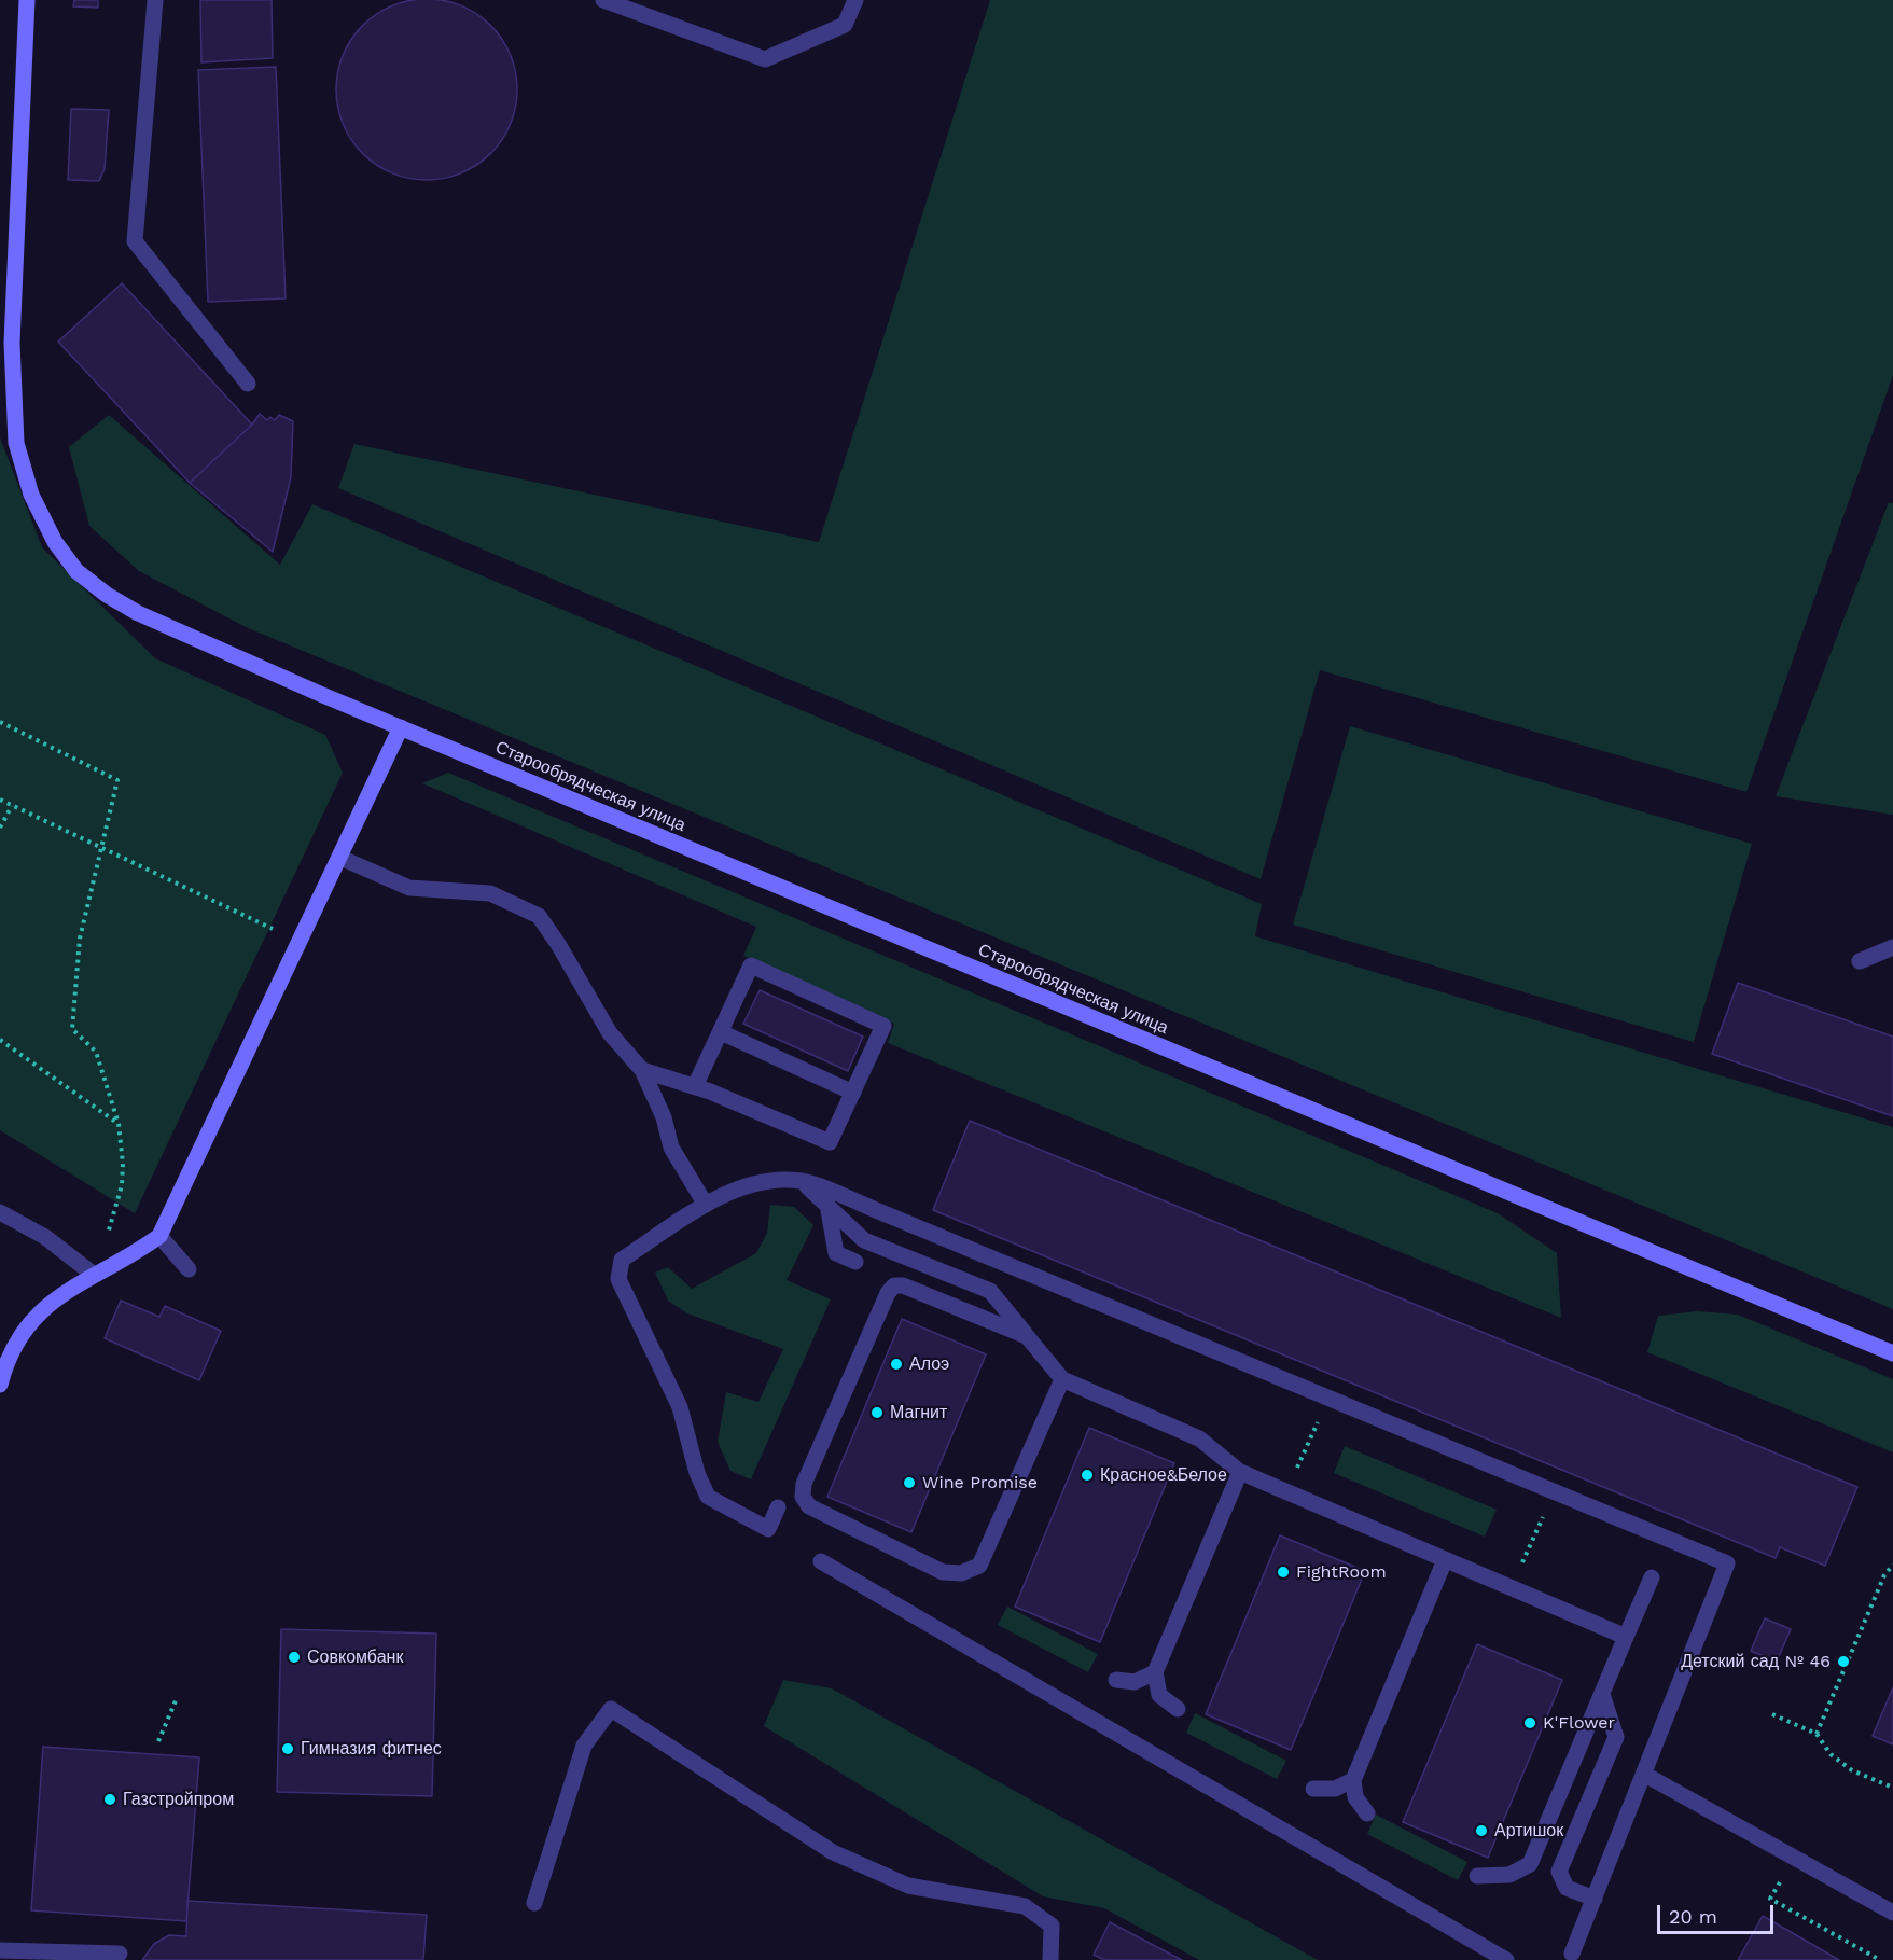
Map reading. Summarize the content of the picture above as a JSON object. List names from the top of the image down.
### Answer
{
  "streets": {
    "street": ["Старообрядческая улица"]
  },
  "places": [
    "Алоэ",
    "Магнит",
    "Красное&Белое",
    "Wine Promise",
    "FightRoom",
    "Совкомбанк",
    "Детский сад № 46",
    "K'Flower",
    "Гимназия фитнес",
    "Газстройпром",
    "Артишок"
  ],
  "scale_bar": "20 m"
}
